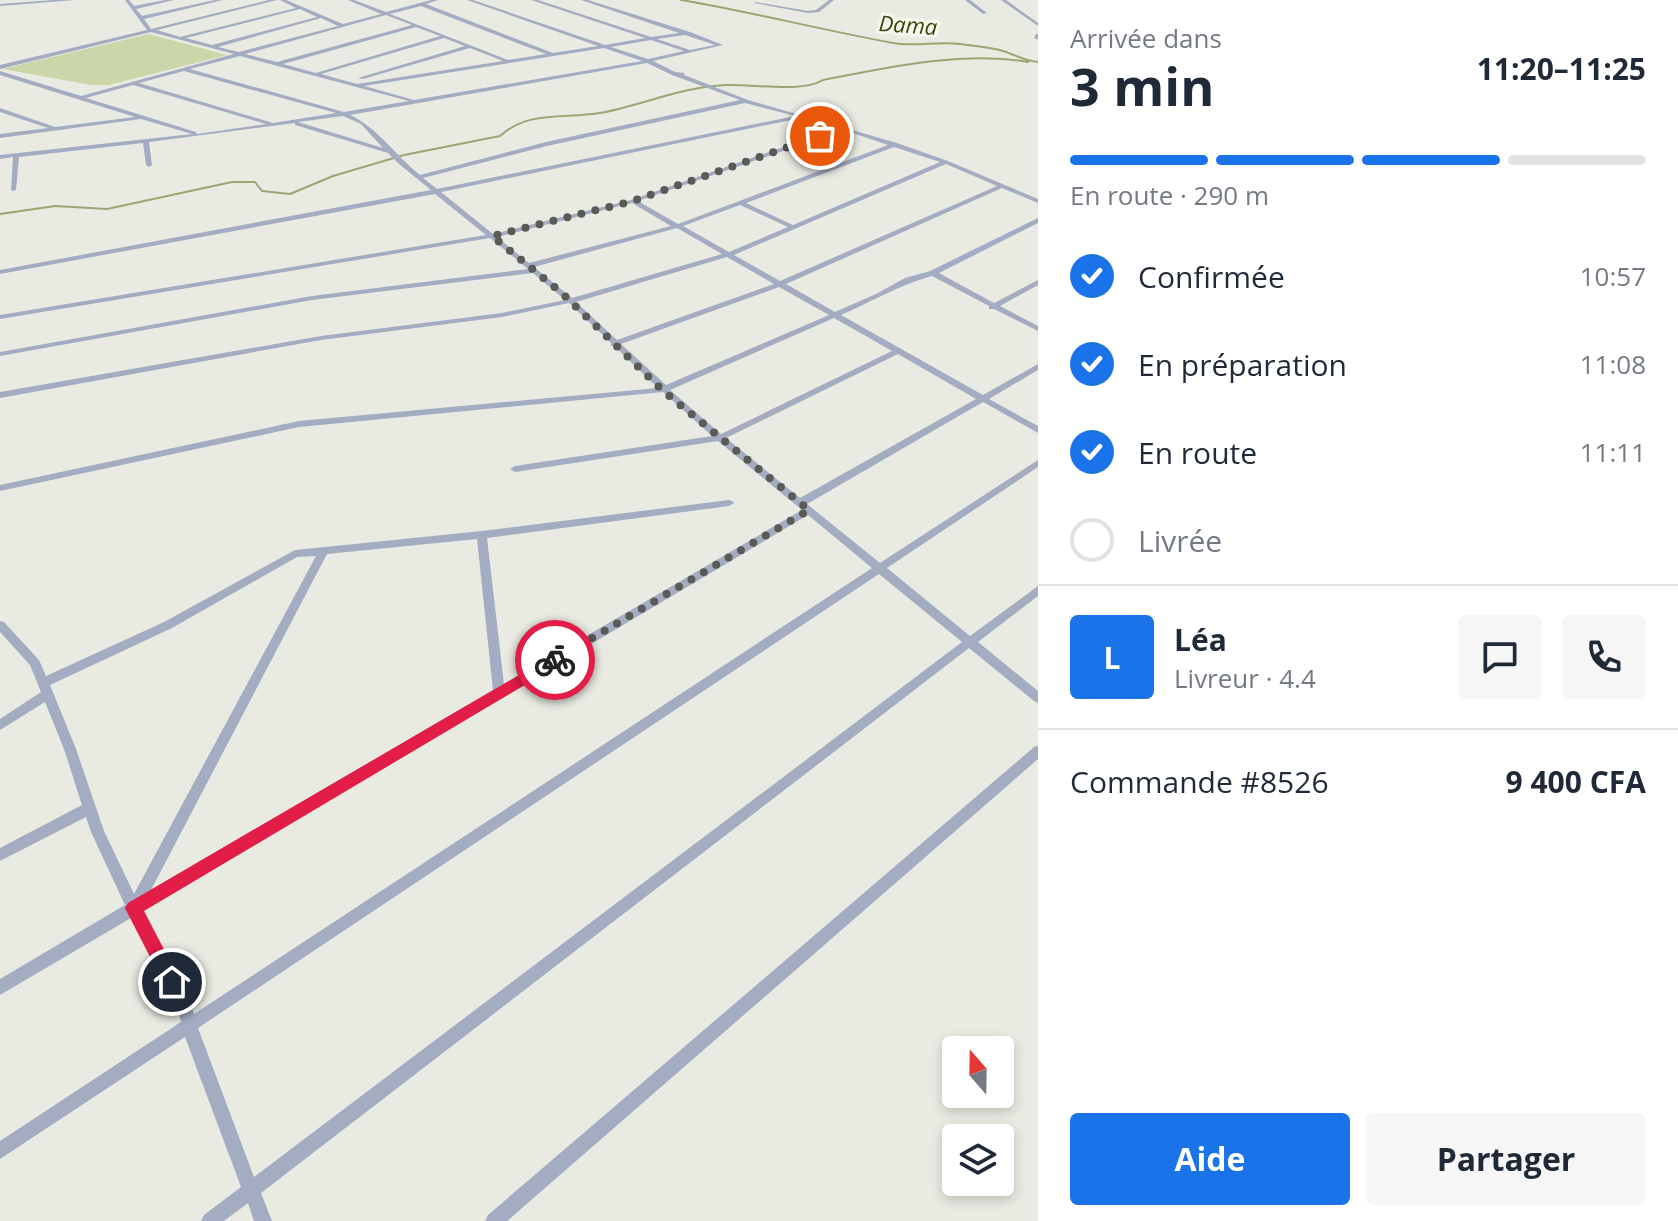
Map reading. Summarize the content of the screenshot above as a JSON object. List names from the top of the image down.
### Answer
{
  "water": ["Dama"],
  "north": "top",
  "page": {
    "heading": ["3 min", "Arrivée dans", "11:20–11:25"],
    "panel": [
      "Léa",
      "Livreur · 4.4",
      "Commande #8526",
      "9 400 CFA"
    ],
    "bar": "En route · 290 m",
    "list": [
      ["Confirmée", "10:57"],
      ["En préparation", "11:08"],
      ["En route", "11:11"],
      "Livrée"
    ],
    "round": "L",
    "buttons": ["Aide", "Partager"]
  }
}
